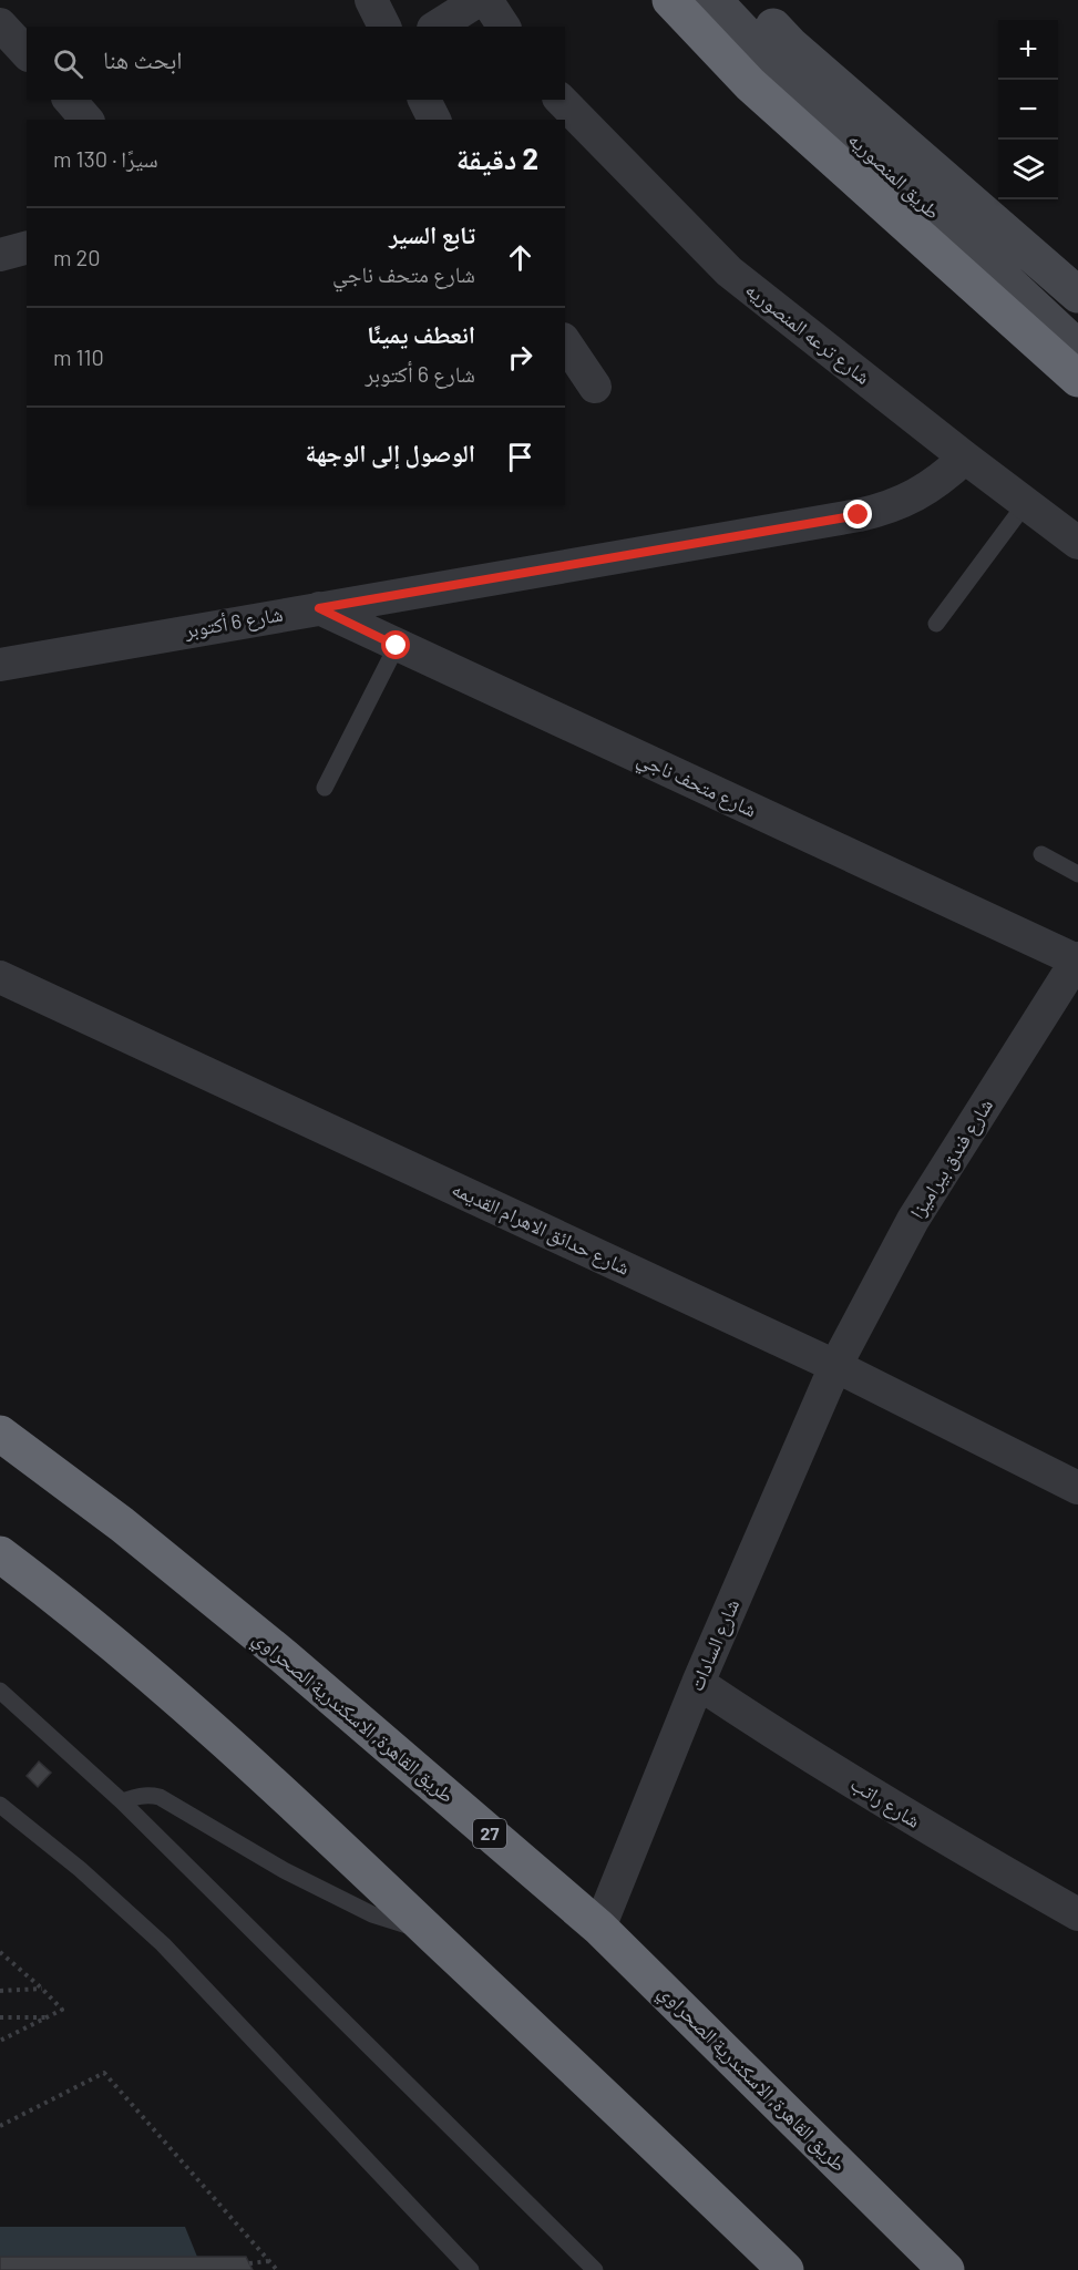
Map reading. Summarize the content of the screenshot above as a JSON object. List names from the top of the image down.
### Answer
{
  "streets": {
    "highway": ["طريق القاهرة, الاسكندرية الصحراوي", "27"],
    "main road": ["طريق المنصوريه"],
    "street": [
      "شارع ترعه المنصوريه",
      "شارع 6 أكتوبر",
      "شارع متحف ناجي",
      "شارع فندق بيراميزا",
      "شارع حدائق الاهرام القديمه",
      "شارع السادات",
      "شارع راتب"
    ]
  },
  "crossings": [
    ["شارع ترعه المنصوريه", "شارع 6 أكتوبر"],
    ["شارع 6 أكتوبر", "شارع متحف ناجي"],
    ["شارع متحف ناجي", "شارع فندق بيراميزا"],
    ["شارع فندق بيراميزا", "شارع حدائق الاهرام القديمه"],
    ["شارع فندق بيراميزا", "شارع السادات"],
    ["شارع حدائق الاهرام القديمه", "شارع السادات"],
    ["شارع السادات", "طريق القاهرة, الاسكندرية الصحراوي"],
    ["شارع السادات", "شارع راتب"]
  ],
  "page": {
    "map_buttons": ["+", "−"],
    "search": "ابحث هنا",
    "heading": ["2 دقيقة", "سيرًا · 130 m"],
    "list": [
      ["تابع السير", "شارع متحف ناجي", "20 m"],
      ["انعطف يمينًا", "شارع 6 أكتوبر", "110 m"],
      "الوصول إلى الوجهة"
    ]
  }
}
